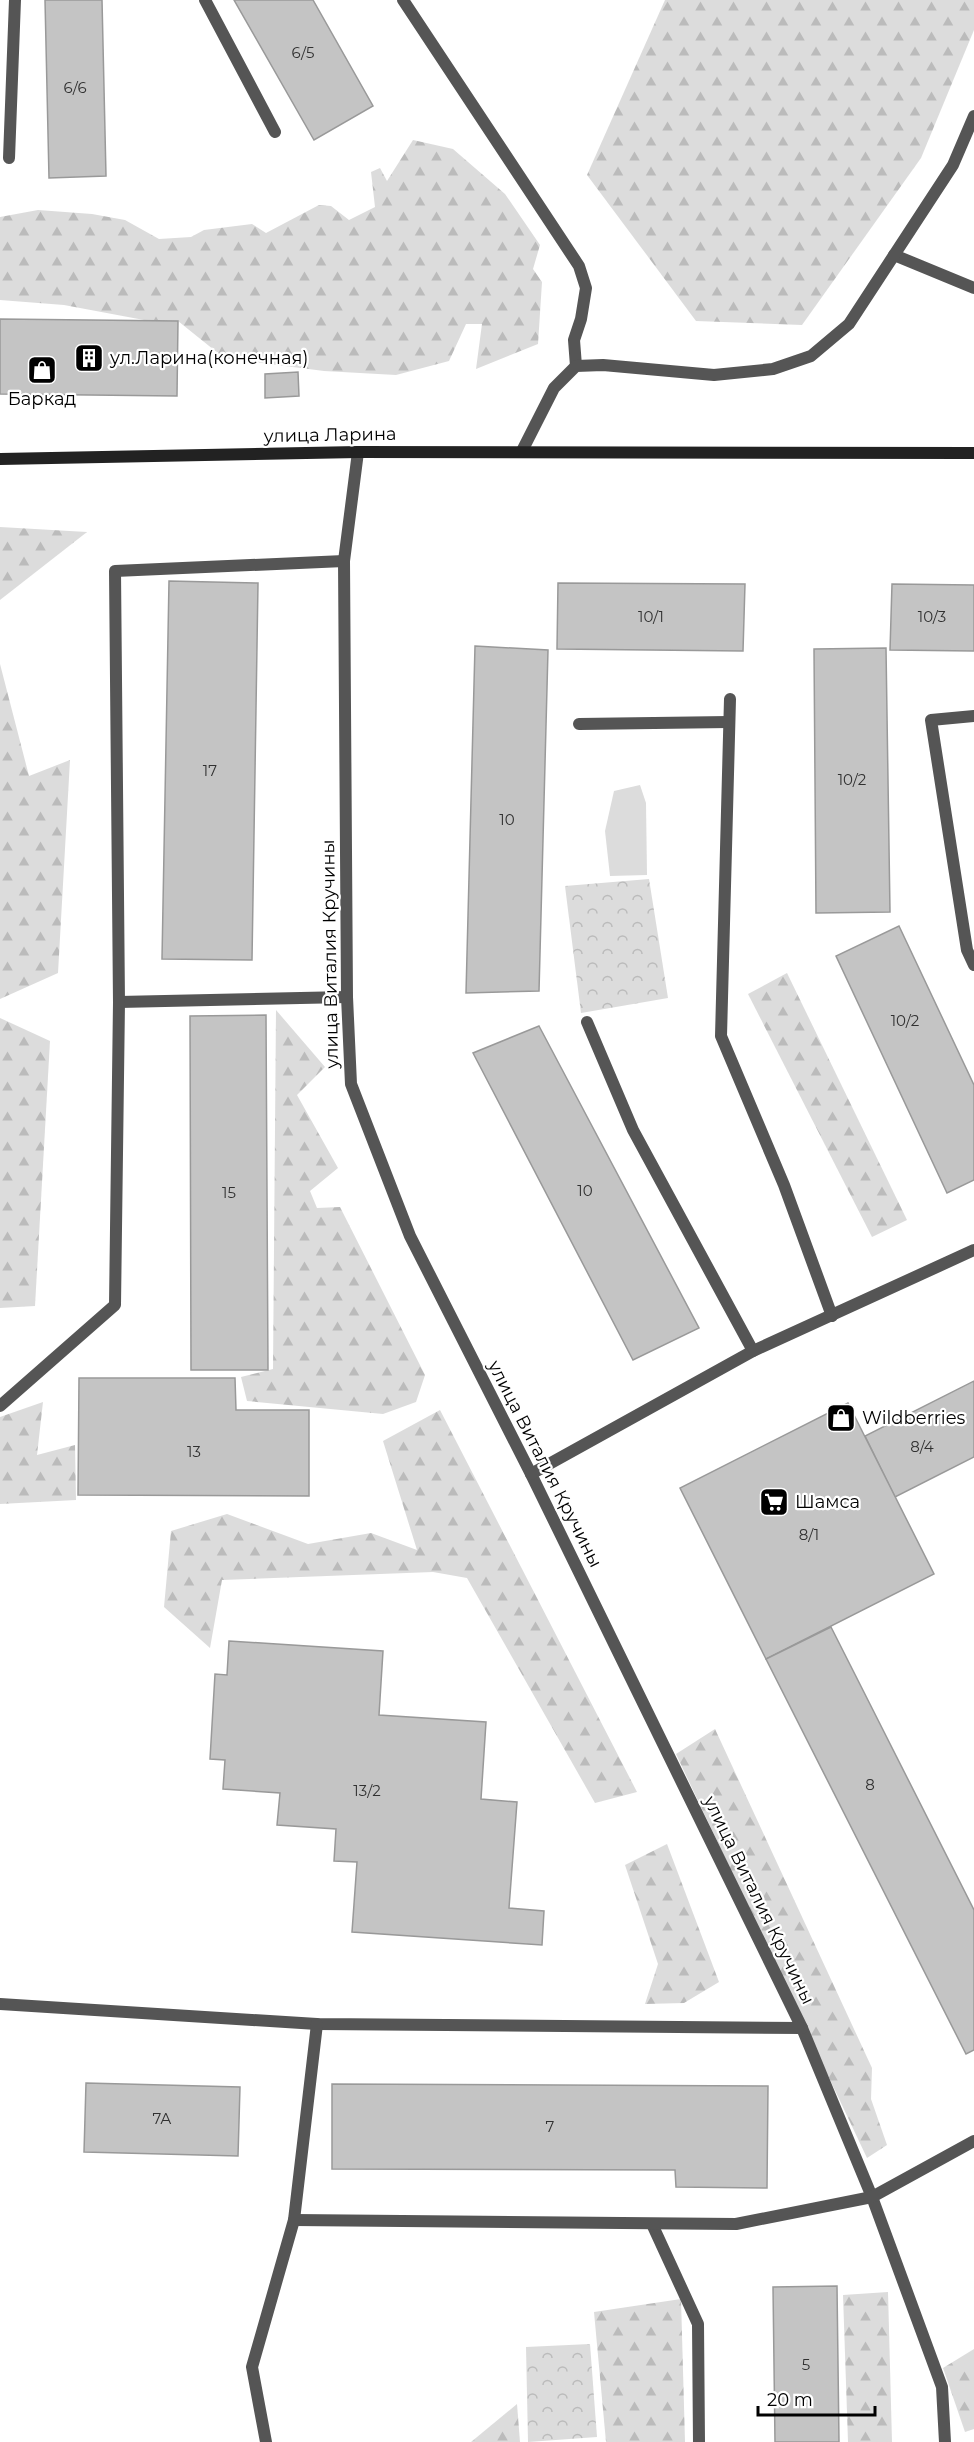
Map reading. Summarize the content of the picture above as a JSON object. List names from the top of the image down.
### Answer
{
  "streets": {
    "main road": ["улица Ларина"],
    "street": ["улица Виталия Кручины"]
  },
  "crossings": [
    ["улица Ларина", "улица Виталия Кручины"]
  ],
  "places": {
    "building": ["ул.Ларина(конечная)"],
    "shop": ["Баркад", "Wildberries"],
    "supermarket": ["Шамса"]
  },
  "house_numbers": [
    "6/5",
    "6/6",
    "10/1",
    "10/3",
    "17",
    "10/2",
    "10",
    "10/2",
    "10",
    "15",
    "8/4",
    "13",
    "8/1",
    "8",
    "13/2",
    "7А",
    "7",
    "5"
  ],
  "scale_bar": "20 m"
}
